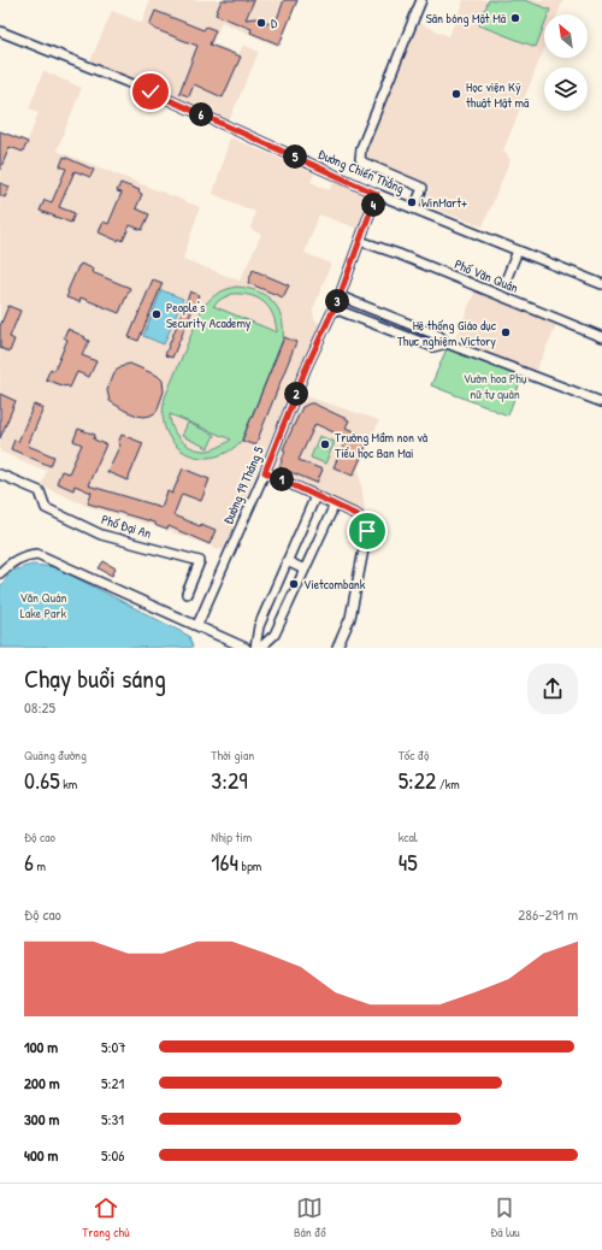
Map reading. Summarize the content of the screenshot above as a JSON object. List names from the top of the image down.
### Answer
{
  "streets": {
    "street": [
      "Đường Chiến Thắng",
      "Phố Văn Quán",
      "Đường 19 Tháng 5",
      "Phố Đại An"
    ]
  },
  "crossings": [
    ["Đường Chiến Thắng", "Đường 19 Tháng 5"],
    ["Phố Văn Quán", "Đường 19 Tháng 5"]
  ],
  "parks": ["Vườn hoa Phụ nữ tự quản", "Văn Quán Lake Park"],
  "places": [
    "Sân bóng Mật Mã",
    "D",
    "Học viện Kỹ thuật Mật mã",
    "WinMart+",
    "People's Security Academy",
    "Hệ thống Giáo dục Thực nghiệm Victory",
    "Trường Mầm non và Tiểu học Ban Mai",
    "Vietcombank"
  ],
  "north": "top left",
  "page": {
    "pins": [
      "6",
      "5",
      "4",
      "3",
      "2",
      "1"
    ],
    "heading": ["Chạy buổi sáng", "08:25"],
    "stats": [
      ["Quãng đường", "0.65 km"],
      ["Thời gian", "3:29"],
      ["Tốc độ", "5:22 /km"],
      ["Độ cao", "6 m"],
      ["Nhịp tim", "164 bpm"],
      ["kcal", "45"]
    ],
    "chart": ["Độ cao", "286–291 m"],
    "list": [
      {
        "name": "100 m",
        "note": "5:07"
      },
      {
        "name": "200 m",
        "note": "5:21"
      },
      {
        "name": "300 m",
        "note": "5:31"
      },
      {
        "name": "400 m",
        "note": "5:06"
      }
    ],
    "tabs": ["Trang chủ", "Bản đồ", "Đã lưu"]
  }
}
